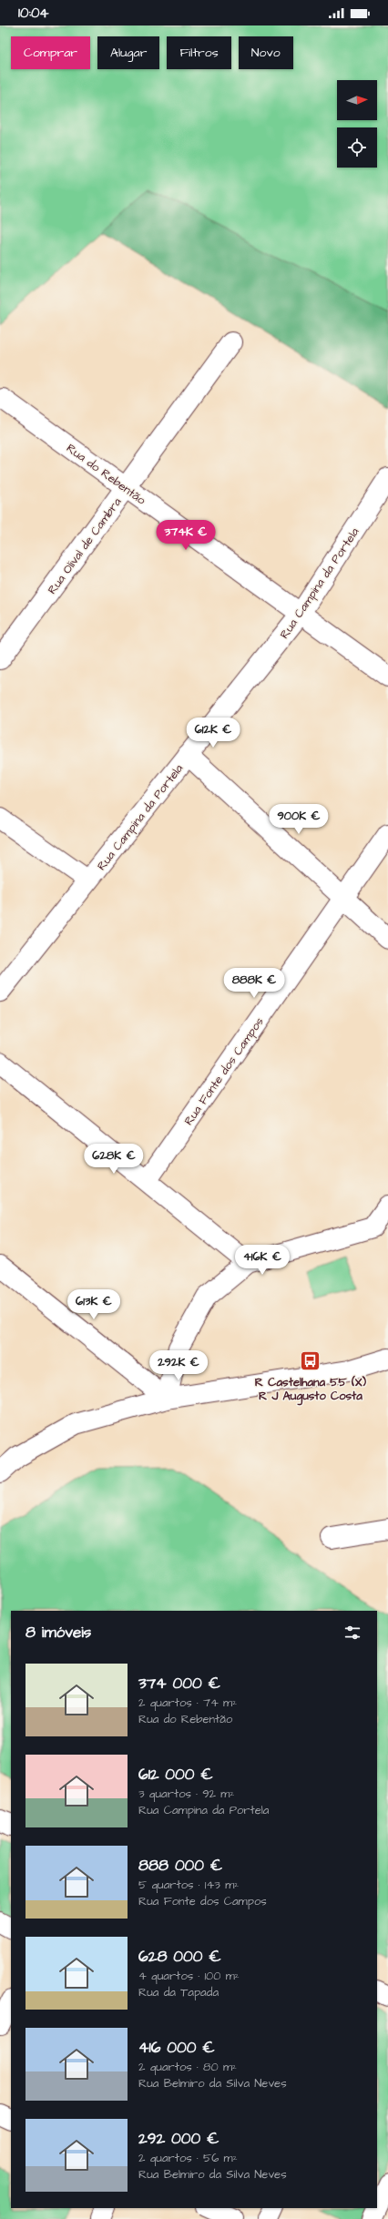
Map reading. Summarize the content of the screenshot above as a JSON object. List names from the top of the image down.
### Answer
{
  "streets": {
    "street": [
      "Rua do Rebentão",
      "Rua Olival de Cambra",
      "Rua Campina da Portela",
      "Rua Fonte dos Campos"
    ]
  },
  "crossings": [
    ["Rua do Rebentão", "Rua Olival de Cambra"],
    ["Rua do Rebentão", "Rua Campina da Portela"]
  ],
  "places": {
    "bus stop": ["R Castelhana 55 (X) R J Augusto Costa"]
  },
  "north": "right",
  "page": {
    "status": "10:04",
    "chip": [
      "Comprar",
      "Alugar",
      "Filtros",
      "Novo"
    ],
    "price": [
      "374K €",
      "612K €",
      "900K €",
      "888K €",
      "628K €",
      "416K €",
      "613K €",
      "292K €"
    ],
    "heading": "8 imóveis",
    "list": [
      {
        "name": "374 000 €",
        "note": "2 quartos · 74 m² · Rua do Rebentão"
      },
      {
        "name": "612 000 €",
        "note": "3 quartos · 92 m² · Rua Campina da Portela"
      },
      {
        "name": "888 000 €",
        "note": "5 quartos · 143 m² · Rua Fonte dos Campos"
      },
      {
        "name": "628 000 €",
        "note": "4 quartos · 100 m² · Rua da Tapada"
      },
      {
        "name": "416 000 €",
        "note": "2 quartos · 80 m² · Rua Belmiro da Silva Neves"
      },
      {
        "name": "292 000 €",
        "note": "2 quartos · 56 m² · Rua Belmiro da Silva Neves"
      }
    ]
  }
}
